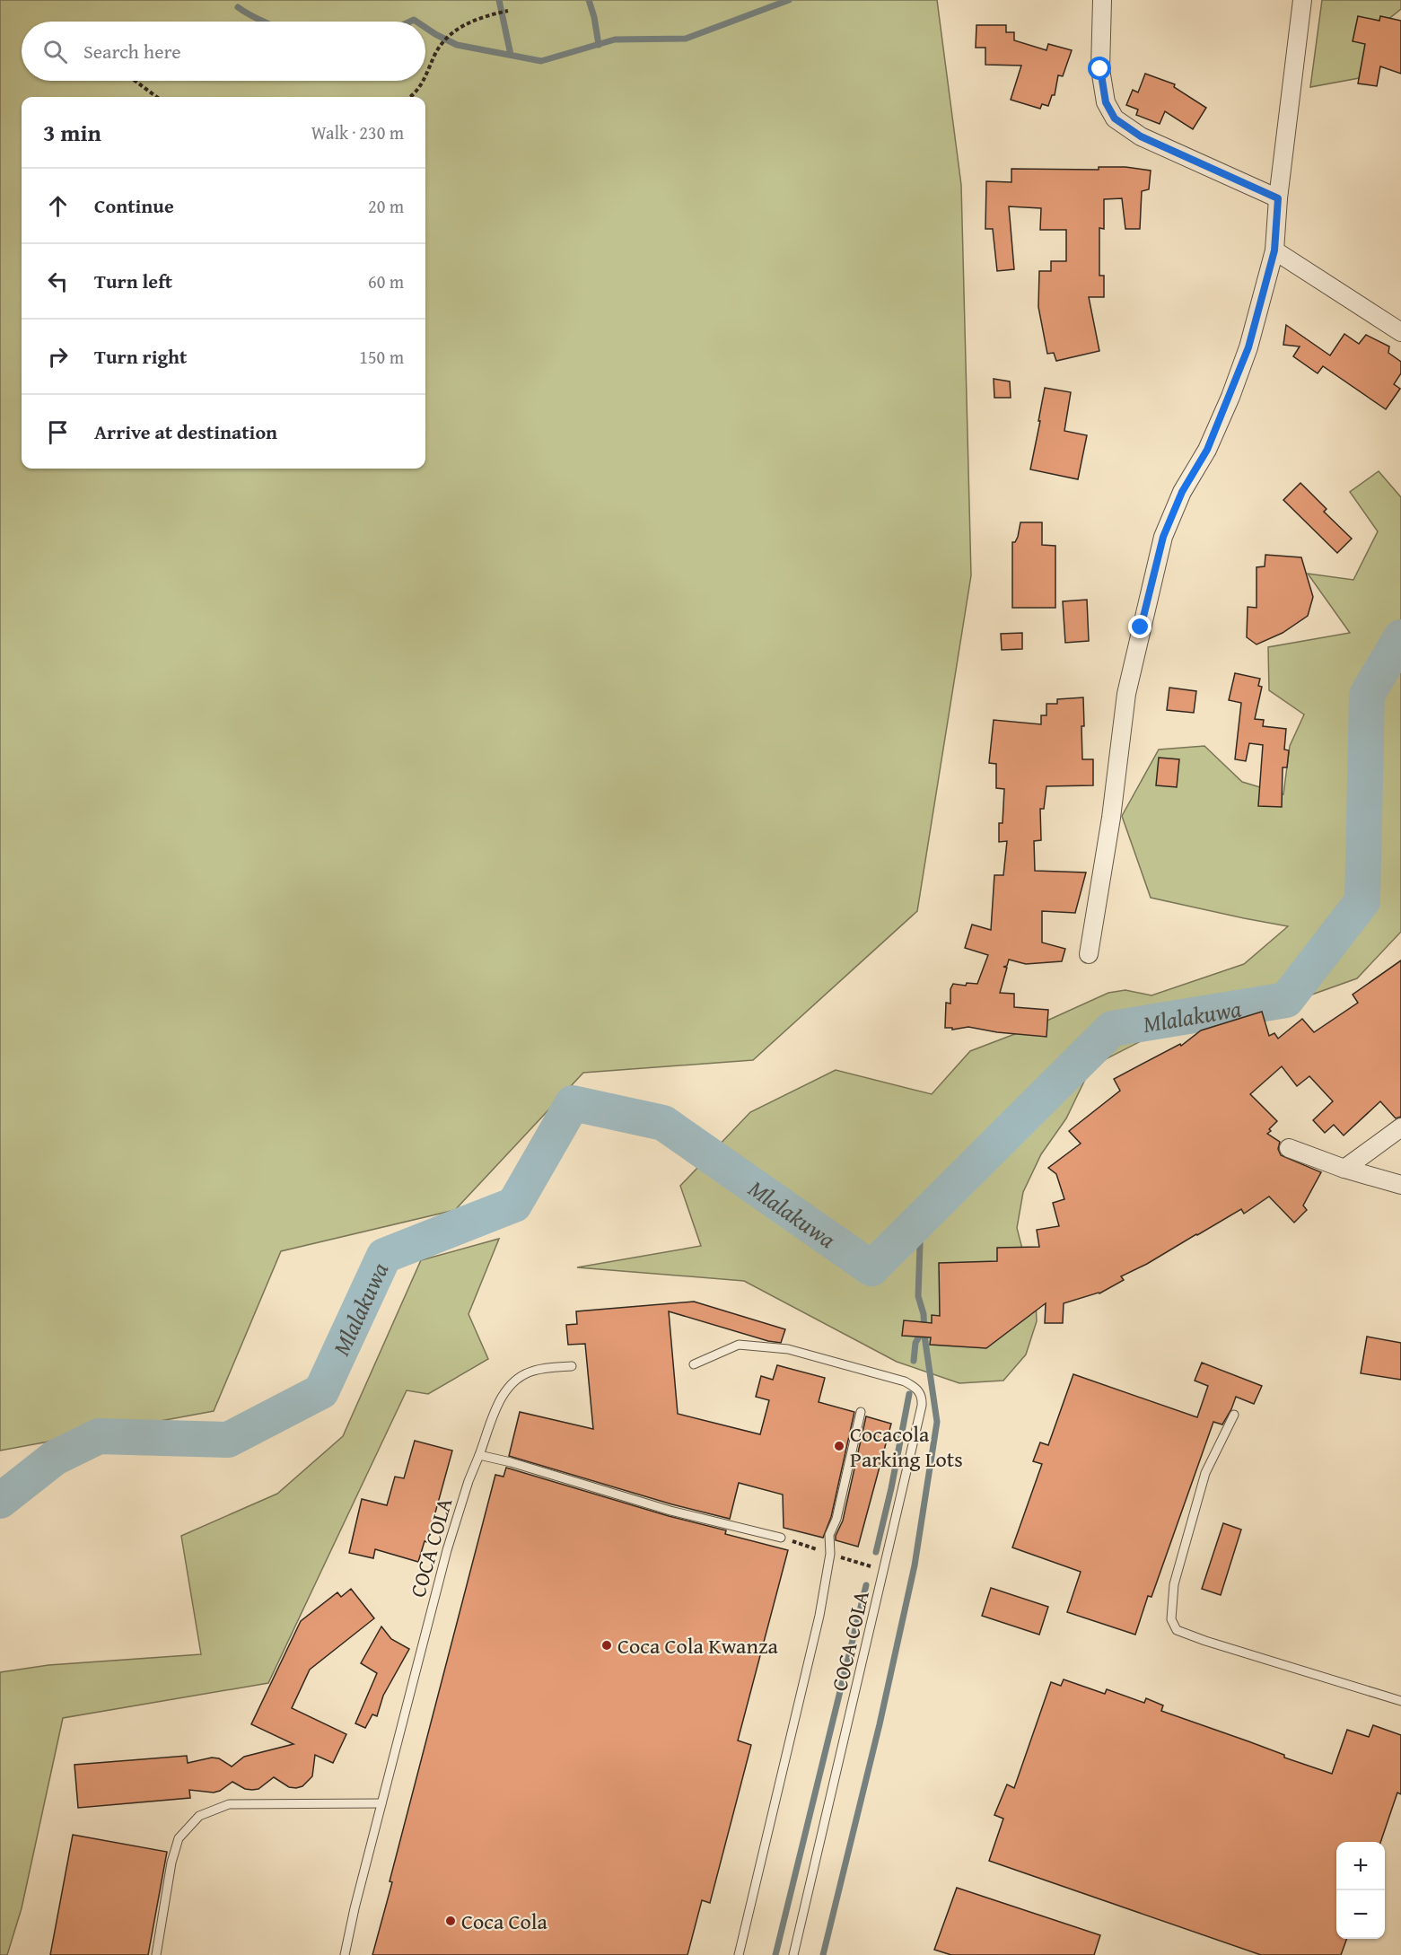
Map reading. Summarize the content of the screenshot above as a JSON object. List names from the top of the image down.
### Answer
{
  "streets": {
    "lane": ["COCA COLA"]
  },
  "water": ["Mlalakuwa"],
  "places": ["Cocacola Parking Lots", "Coca Cola Kwanza", "Coca Cola"],
  "page": {
    "search": "Search here",
    "heading": ["3 min", "Walk · 230 m"],
    "list": [
      ["Continue", "20 m"],
      ["Turn left", "60 m"],
      ["Turn right", "150 m"],
      "Arrive at destination"
    ],
    "map_buttons": ["+", "−"]
  }
}
